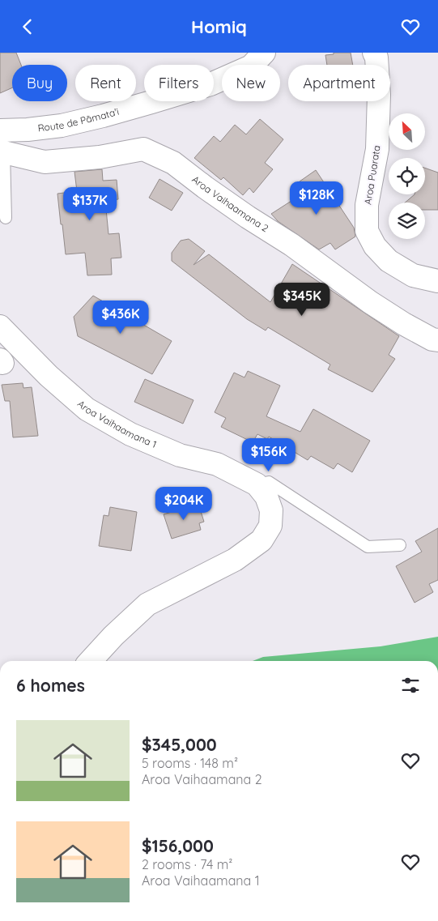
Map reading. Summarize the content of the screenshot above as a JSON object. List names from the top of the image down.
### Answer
{
  "streets": {
    "street": [
      "Route de Pāmata'i",
      "Aroa Puarata",
      "Aroa Vaihaamana 2",
      "Aroa Vaihaamana 1"
    ]
  },
  "north": "top left",
  "page": {
    "header": "Homiq",
    "chip": [
      "Buy",
      "Rent",
      "Filters",
      "New",
      "Apartment"
    ],
    "price": [
      "$128K",
      "$137K",
      "$345K",
      "$436K",
      "$156K",
      "$204K"
    ],
    "heading": "6 homes",
    "list": [
      {
        "name": "$345,000",
        "note": "5 rooms · 148 m² · Aroa Vaihaamana 2"
      },
      {
        "name": "$156,000",
        "note": "2 rooms · 74 m² · Aroa Vaihaamana 1"
      }
    ]
  }
}
